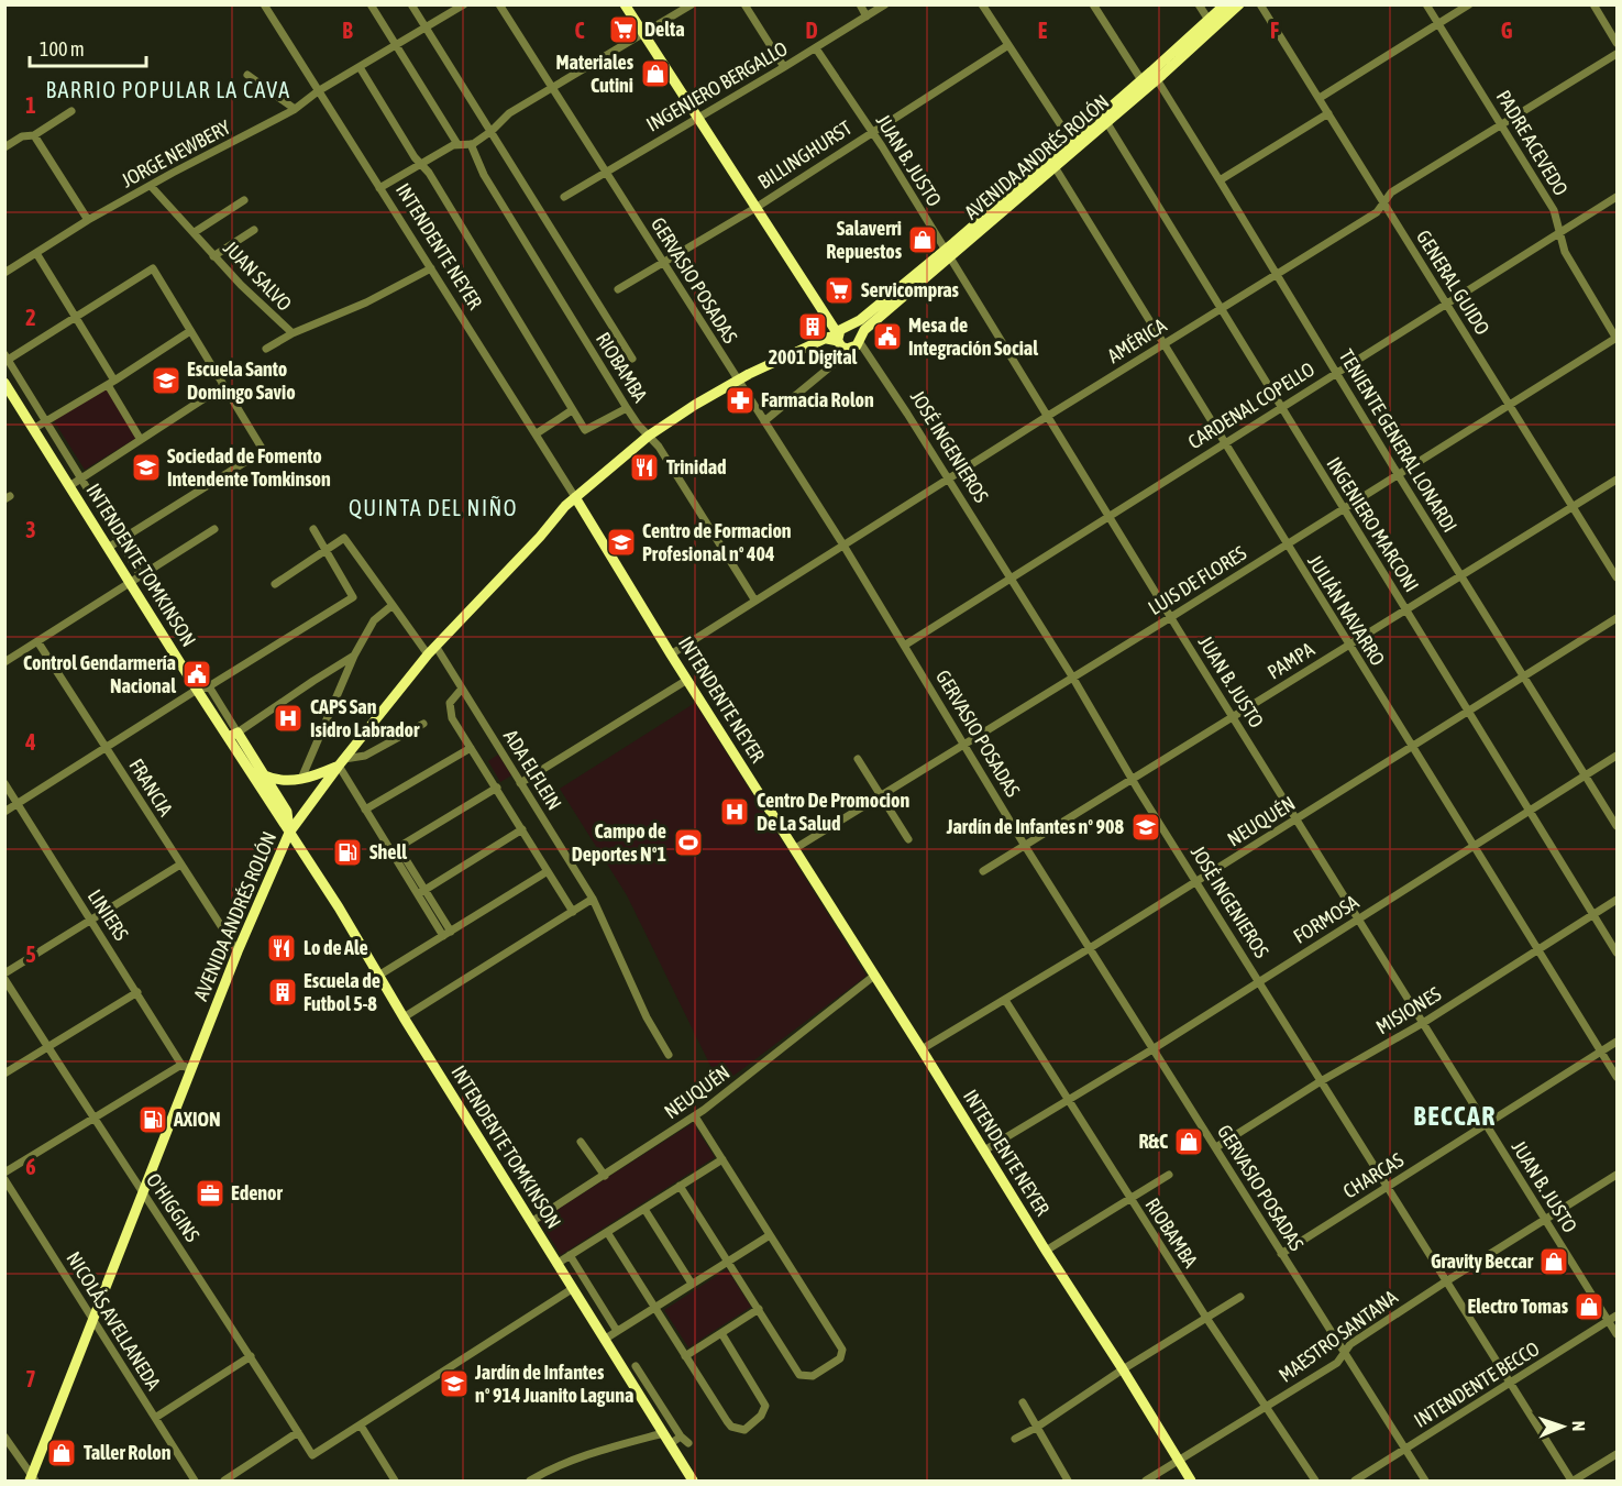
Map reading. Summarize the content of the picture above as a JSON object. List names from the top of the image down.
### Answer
{
  "streets": {
    "street": [
      "INGENIERO BERGALLO",
      "PADRE ACEVEDO",
      "JORGE NEWBERY",
      "BILLINGHURST",
      "AVENIDA ANDRÉS ROLÓN",
      "JUAN B. JUSTO",
      "INTENDENTE NEYER",
      "JUAN SALVO",
      "GERVASIO POSADAS",
      "GENERAL GUIDO",
      "AMÉRICA",
      "RIOBAMBA",
      "CARDENAL COPELLO",
      "TENIENTE GENERAL LONARDI",
      "JOSÉ INGENIEROS",
      "INGENIERO MARCONI",
      "INTENDENTE TOMKINSON",
      "LUIS DE FLORES",
      "JULIÁN NAVARRO",
      "PAMPA",
      "ADA ELFLEIN",
      "FRANCIA",
      "NEUQUÉN",
      "LINIERS",
      "FORMOSA",
      "MISIONES",
      "CHARCAS",
      "O'HIGGINS",
      "NICOLÁS AVELLANEDA",
      "MAESTRO SANTANA",
      "INTENDENTE BECCO"
    ]
  },
  "crossings": [
    ["INGENIERO BERGALLO", "JUAN B. JUSTO"],
    ["INGENIERO BERGALLO", "GERVASIO POSADAS"],
    ["PADRE ACEVEDO", "AMÉRICA"],
    ["PADRE ACEVEDO", "CARDENAL COPELLO"],
    ["PADRE ACEVEDO", "LUIS DE FLORES"],
    ["JORGE NEWBERY", "INTENDENTE NEYER"],
    ["JORGE NEWBERY", "JUAN SALVO"],
    ["BILLINGHURST", "JUAN B. JUSTO"],
    ["BILLINGHURST", "GERVASIO POSADAS"],
    ["AVENIDA ANDRÉS ROLÓN", "JUAN B. JUSTO"],
    ["AVENIDA ANDRÉS ROLÓN", "INTENDENTE NEYER"],
    ["AVENIDA ANDRÉS ROLÓN", "GERVASIO POSADAS"],
    ["AVENIDA ANDRÉS ROLÓN", "RIOBAMBA"],
    ["AVENIDA ANDRÉS ROLÓN", "TENIENTE GENERAL LONARDI"],
    ["AVENIDA ANDRÉS ROLÓN", "JOSÉ INGENIEROS"],
    ["AVENIDA ANDRÉS ROLÓN", "INGENIERO MARCONI"],
    ["AVENIDA ANDRÉS ROLÓN", "INTENDENTE TOMKINSON"],
    ["AVENIDA ANDRÉS ROLÓN", "JULIÁN NAVARRO"],
    ["AVENIDA ANDRÉS ROLÓN", "ADA ELFLEIN"],
    ["AVENIDA ANDRÉS ROLÓN", "FRANCIA"],
    ["AVENIDA ANDRÉS ROLÓN", "LINIERS"],
    ["AVENIDA ANDRÉS ROLÓN", "O'HIGGINS"],
    ["AVENIDA ANDRÉS ROLÓN", "NICOLÁS AVELLANEDA"],
    ["JUAN B. JUSTO", "AMÉRICA"],
    ["JUAN B. JUSTO", "CARDENAL COPELLO"],
    ["JUAN B. JUSTO", "LUIS DE FLORES"],
    ["JUAN B. JUSTO", "PAMPA"],
    ["JUAN B. JUSTO", "NEUQUÉN"],
    ["JUAN B. JUSTO", "FORMOSA"],
    ["JUAN B. JUSTO", "MISIONES"],
    ["JUAN B. JUSTO", "CHARCAS"],
    ["JUAN B. JUSTO", "MAESTRO SANTANA"],
    ["JUAN B. JUSTO", "INTENDENTE BECCO"],
    ["INTENDENTE NEYER", "JUAN SALVO"],
    ["INTENDENTE NEYER", "AMÉRICA"],
    ["INTENDENTE NEYER", "LUIS DE FLORES"],
    ["INTENDENTE NEYER", "NEUQUÉN"],
    ["INTENDENTE NEYER", "FORMOSA"],
    ["INTENDENTE NEYER", "MAESTRO SANTANA"],
    ["GERVASIO POSADAS", "AMÉRICA"],
    ["GERVASIO POSADAS", "CARDENAL COPELLO"],
    ["GERVASIO POSADAS", "LUIS DE FLORES"],
    ["GERVASIO POSADAS", "PAMPA"],
    ["GERVASIO POSADAS", "NEUQUÉN"],
    ["GERVASIO POSADAS", "FORMOSA"],
    ["GERVASIO POSADAS", "MISIONES"],
    ["GERVASIO POSADAS", "CHARCAS"],
    ["GERVASIO POSADAS", "MAESTRO SANTANA"],
    ["GERVASIO POSADAS", "INTENDENTE BECCO"],
    ["GENERAL GUIDO", "AMÉRICA"],
    ["GENERAL GUIDO", "CARDENAL COPELLO"],
    ["GENERAL GUIDO", "LUIS DE FLORES"],
    ["GENERAL GUIDO", "PAMPA"],
    ["AMÉRICA", "RIOBAMBA"],
    ["AMÉRICA", "TENIENTE GENERAL LONARDI"],
    ["AMÉRICA", "JOSÉ INGENIEROS"],
    ["AMÉRICA", "INGENIERO MARCONI"],
    ["AMÉRICA", "JULIÁN NAVARRO"],
    ["RIOBAMBA", "NEUQUÉN"],
    ["RIOBAMBA", "FORMOSA"],
    ["RIOBAMBA", "MAESTRO SANTANA"],
    ["CARDENAL COPELLO", "TENIENTE GENERAL LONARDI"],
    ["CARDENAL COPELLO", "JOSÉ INGENIEROS"],
    ["CARDENAL COPELLO", "INGENIERO MARCONI"],
    ["CARDENAL COPELLO", "JULIÁN NAVARRO"],
    ["TENIENTE GENERAL LONARDI", "LUIS DE FLORES"],
    ["TENIENTE GENERAL LONARDI", "PAMPA"],
    ["TENIENTE GENERAL LONARDI", "NEUQUÉN"],
    ["TENIENTE GENERAL LONARDI", "FORMOSA"],
    ["JOSÉ INGENIEROS", "LUIS DE FLORES"],
    ["JOSÉ INGENIEROS", "PAMPA"],
    ["JOSÉ INGENIEROS", "NEUQUÉN"],
    ["JOSÉ INGENIEROS", "FORMOSA"],
    ["JOSÉ INGENIEROS", "MISIONES"],
    ["JOSÉ INGENIEROS", "CHARCAS"],
    ["JOSÉ INGENIEROS", "MAESTRO SANTANA"],
    ["JOSÉ INGENIEROS", "INTENDENTE BECCO"],
    ["INGENIERO MARCONI", "LUIS DE FLORES"],
    ["INGENIERO MARCONI", "PAMPA"],
    ["INGENIERO MARCONI", "NEUQUÉN"],
    ["INGENIERO MARCONI", "FORMOSA"],
    ["INGENIERO MARCONI", "MISIONES"],
    ["INTENDENTE TOMKINSON", "NEUQUÉN"],
    ["LUIS DE FLORES", "JULIÁN NAVARRO"],
    ["JULIÁN NAVARRO", "PAMPA"],
    ["JULIÁN NAVARRO", "NEUQUÉN"],
    ["JULIÁN NAVARRO", "FORMOSA"],
    ["JULIÁN NAVARRO", "MISIONES"],
    ["JULIÁN NAVARRO", "CHARCAS"]
  ],
  "districts": ["BARRIO POPULAR LA CAVA", "QUINTA DEL NIÑO", "BECCAR"],
  "places": {
    "supermarket": ["Delta", "Servicompras"],
    "shop": [
      "Materiales Cutini",
      "Salaverri Repuestos",
      "R&C",
      "Gravity Beccar",
      "Electro Tomas",
      "Taller Rolon"
    ],
    "building": ["2001 Digital", "Escuela de Futbol 5-8"],
    "public building": ["Mesa de Integración Social", "Control Gendarmería Nacional"],
    "school or university": [
      "Escuela Santo Domingo Savio",
      "Sociedad de Fomento Intendente Tomkinson",
      "Centro de Formacion Profesional nº 404",
      "Jardín de Infantes nº 908",
      "Jardín de Infantes nº 914 Juanito Laguna"
    ],
    "pharmacy": ["Farmacia Rolon"],
    "restaurant": ["Trinidad", "Lo de Ale"],
    "hospital": ["CAPS San Isidro Labrador", "Centro De Promocion De La Salud"],
    "sports": ["Campo de Deportes Nº1"],
    "fuel station": ["Shell", "AXION"],
    "office": ["Edenor"]
  },
  "scale_bar": "100 m",
  "north": "right",
  "grid": {
    "columns": [
      "B",
      "C",
      "D",
      "E",
      "F",
      "G"
    ],
    "rows": [
      "1",
      "2",
      "3",
      "4",
      "5",
      "6",
      "7"
    ]
  }
}
